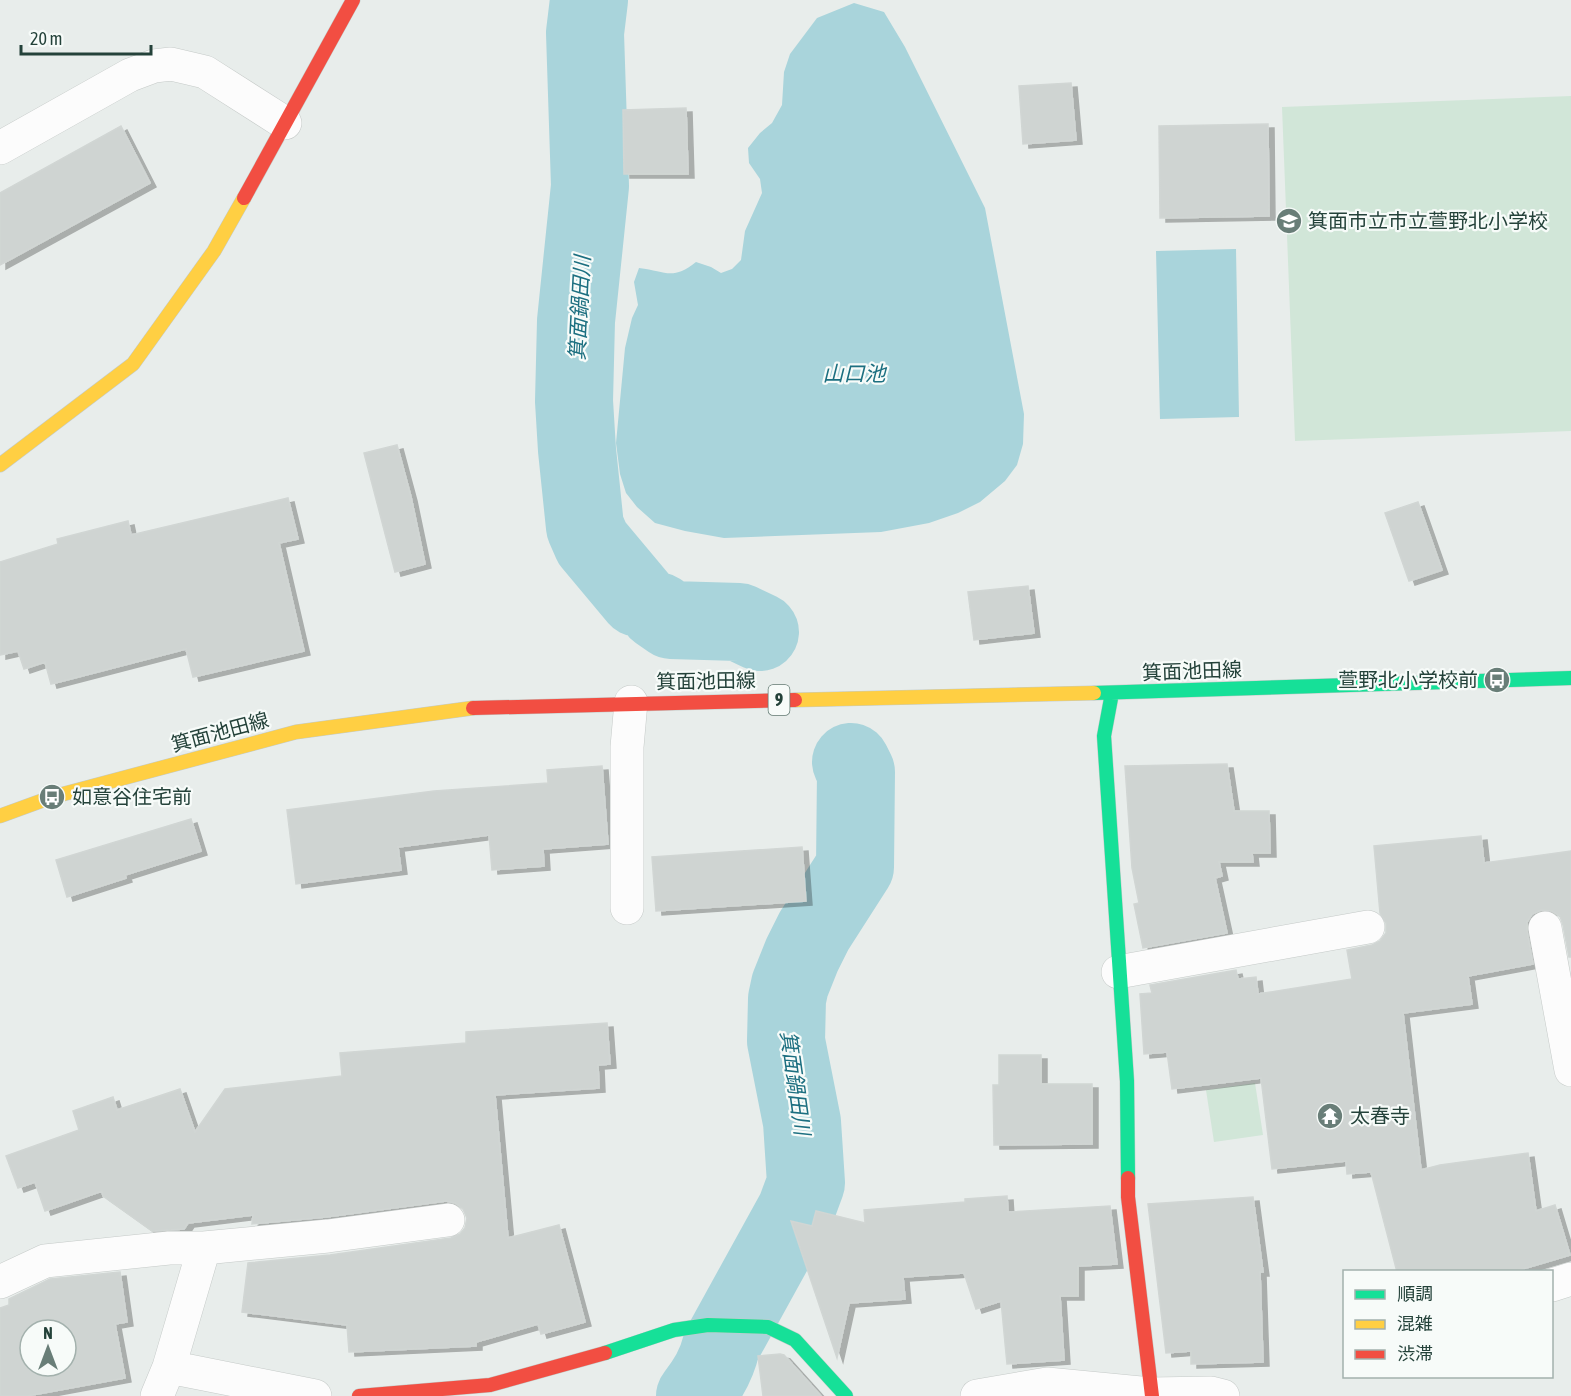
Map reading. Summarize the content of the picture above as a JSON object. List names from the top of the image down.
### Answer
{
  "streets": {
    "street": ["箕面池田線", "9"]
  },
  "water": ["箕面鍋田川", "山口池"],
  "places": {
    "school or university": ["箕面市立市立萱野北小学校"],
    "bus stop": ["萱野北小学校前", "如意谷住宅前"],
    "temple": ["太春寺"]
  },
  "legend": ["順調", "混雑", "渋滞"],
  "scale_bar": "20 m",
  "north": "top"
}
